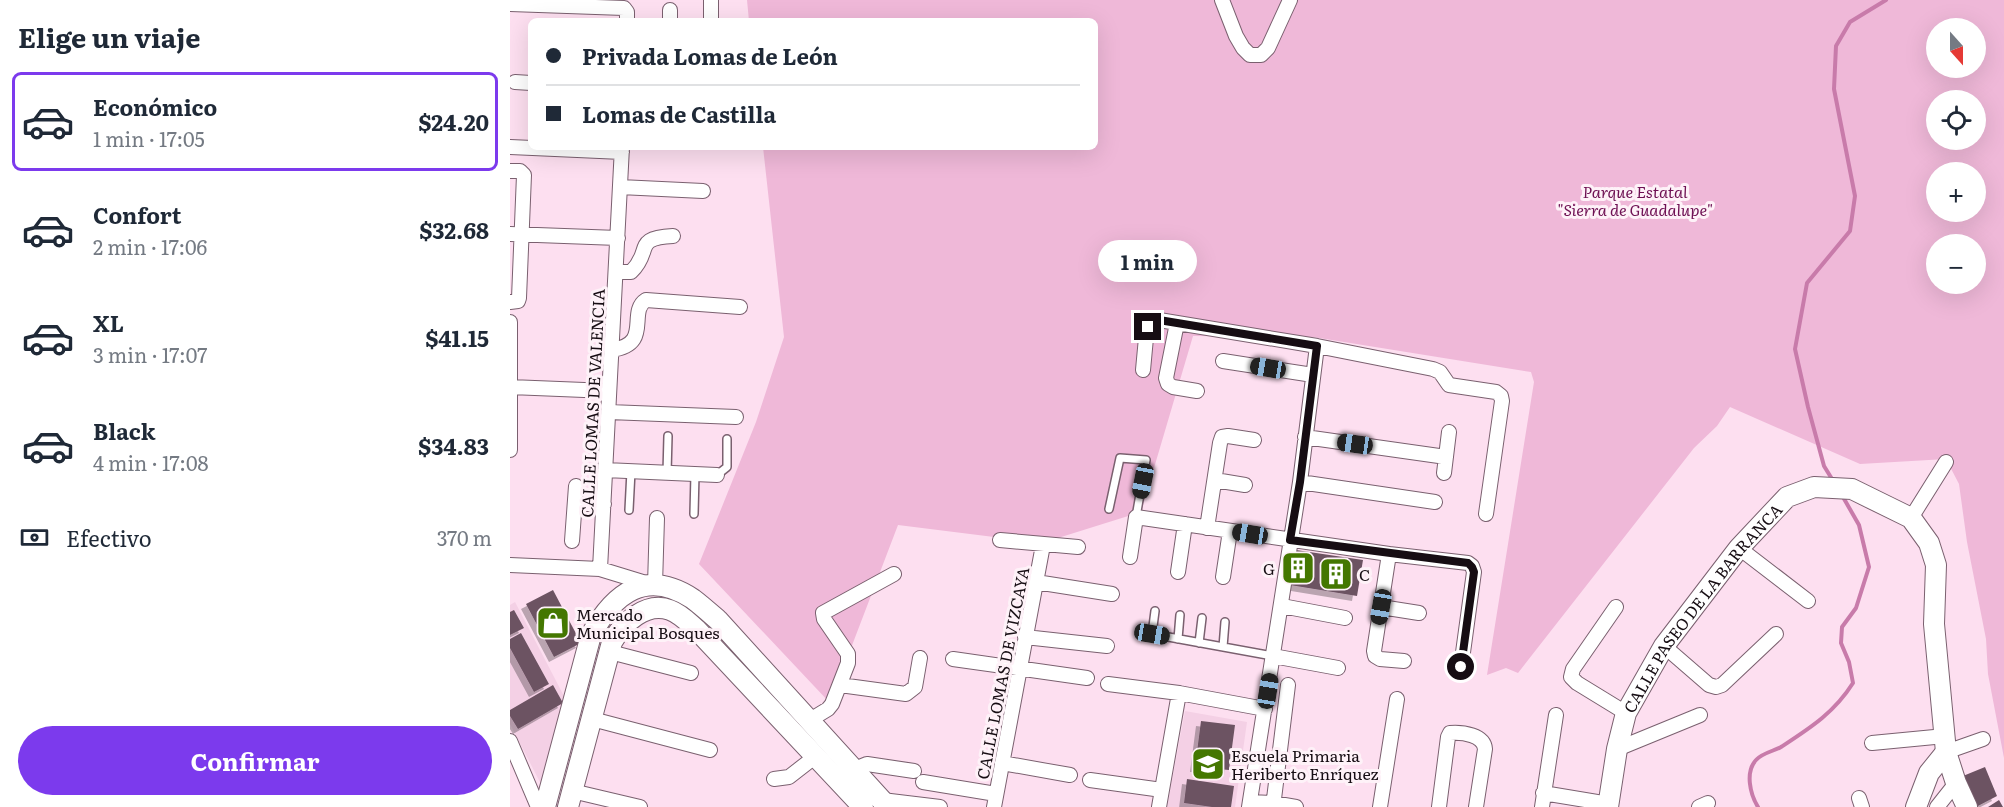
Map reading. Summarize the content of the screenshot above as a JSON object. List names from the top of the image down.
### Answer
{
  "streets": {
    "street": ["CALLE LOMAS DE VALENCIA", "CALLE PASEO DE LA BARRANCA", "CALLE LOMAS DE VIZCAYA"]
  },
  "parks": ["Parque Estatal \"Sierra de Guadalupe\""],
  "places": {
    "building": ["G", "C"],
    "shop": ["Mercado Municipal Bosques"],
    "school or university": ["Escuela Primaria Heriberto Enríquez"]
  },
  "north": "bottom",
  "page": {
    "heading": "Elige un viaje",
    "map_buttons": ["+", "−"],
    "banner": ["Privada Lomas de León", "Lomas de Castilla"],
    "list": [
      {
        "name": "Económico",
        "note": "1 min · 17:05",
        "value": "$24.20"
      },
      {
        "name": "Confort",
        "note": "2 min · 17:06",
        "value": "$32.68"
      },
      {
        "name": "XL",
        "note": "3 min · 17:07",
        "value": "$41.15"
      },
      {
        "name": "Black",
        "note": "4 min · 17:08",
        "value": "$34.83"
      }
    ],
    "bubble": "1 min",
    "pay": ["Efectivo", "370 m"],
    "buttons": "Confirmar"
  }
}
